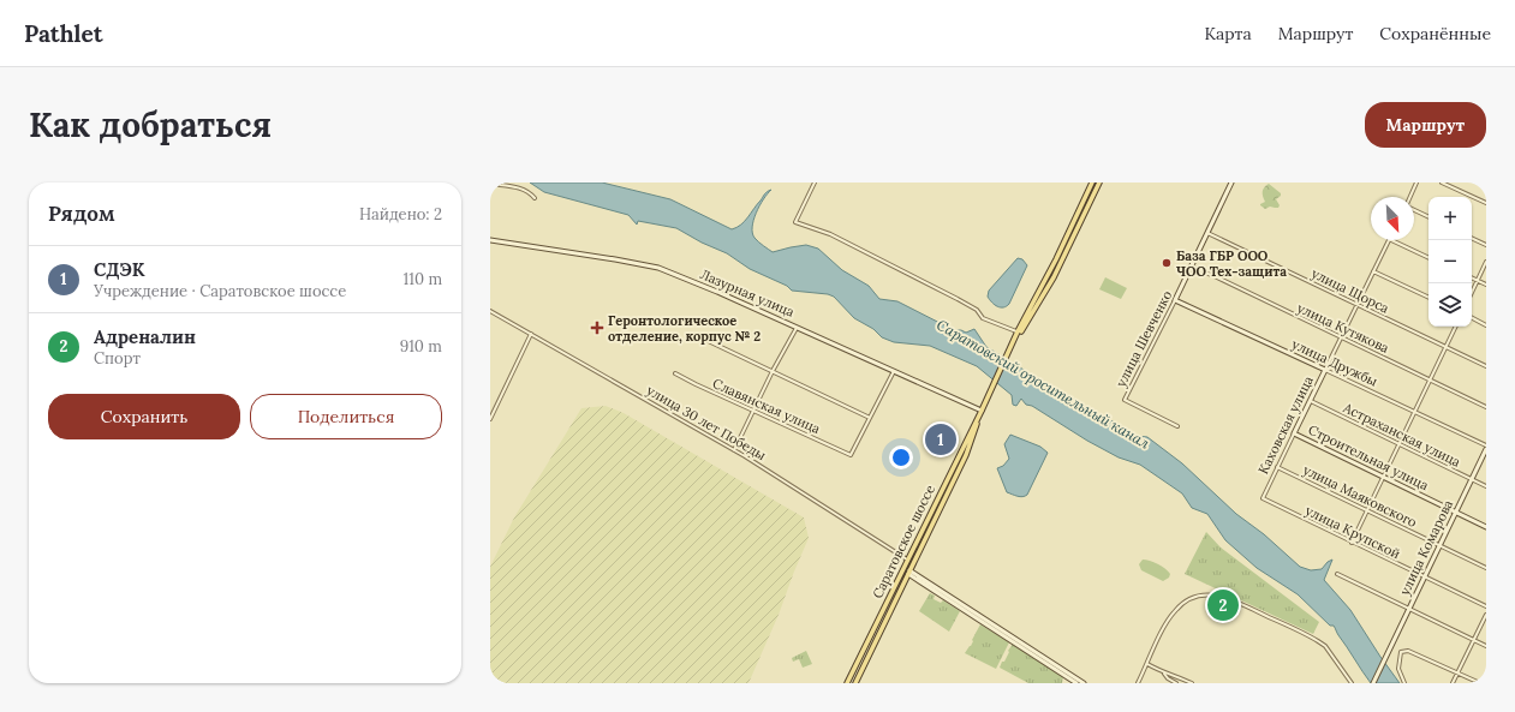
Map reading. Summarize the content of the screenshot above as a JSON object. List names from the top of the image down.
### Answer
{
  "streets": {
    "main road": ["Саратовское шоссе"],
    "street": [
      "улица Щорса",
      "Лазурная улица",
      "улица Кутякова",
      "улица Шевченко",
      "улица Дружбы",
      "Славянская улица",
      "улица 30 лет Победы",
      "Каховская улица",
      "Астраханская улица",
      "Строительная улица",
      "улица Маяковского",
      "улица Крупской",
      "улица Комарова"
    ]
  },
  "crossings": [
    ["улица Щорса", "улица Шевченко"],
    ["улица Щорса", "Каховская улица"],
    ["Лазурная улица", "Саратовское шоссе"],
    ["улица Кутякова", "улица Шевченко"],
    ["улица Кутякова", "Каховская улица"],
    ["улица Шевченко", "улица Дружбы"],
    ["улица Дружбы", "Каховская улица"],
    ["улица Дружбы", "улица Комарова"],
    ["улица 30 лет Победы", "Саратовское шоссе"],
    ["Каховская улица", "Астраханская улица"],
    ["Каховская улица", "Строительная улица"],
    ["Каховская улица", "улица Маяковского"],
    ["Каховская улица", "улица Крупской"],
    ["Астраханская улица", "улица Комарова"],
    ["Строительная улица", "улица Комарова"],
    ["улица Маяковского", "улица Комарова"],
    ["улица Крупской", "улица Комарова"]
  ],
  "water": ["Саратовский оросительный канал"],
  "places": {
    "other": ["База ГБР ООО ЧОО Тех-защита"],
    "health": ["Геронтологическое отделение, корпус № 2"]
  },
  "north": "bottom right",
  "page": {
    "header": "Pathlet",
    "nav": ["Карта", "Маршрут", "Сохранённые"],
    "buttons": [
      "Маршрут",
      ["Сохранить", "Поделиться"]
    ],
    "title": "Как добраться",
    "heading": ["Рядом", "Найдено: 2"],
    "map_buttons": ["+", "−"],
    "list": [
      {
        "mark": "1",
        "name": "СДЭК",
        "note": "Учреждение · Саратовское шоссе",
        "value": "110 m"
      },
      {
        "mark": "2",
        "name": "Адреналин",
        "note": "Спорт",
        "value": "910 m"
      }
    ],
    "pins": ["1", "2"]
  }
}
